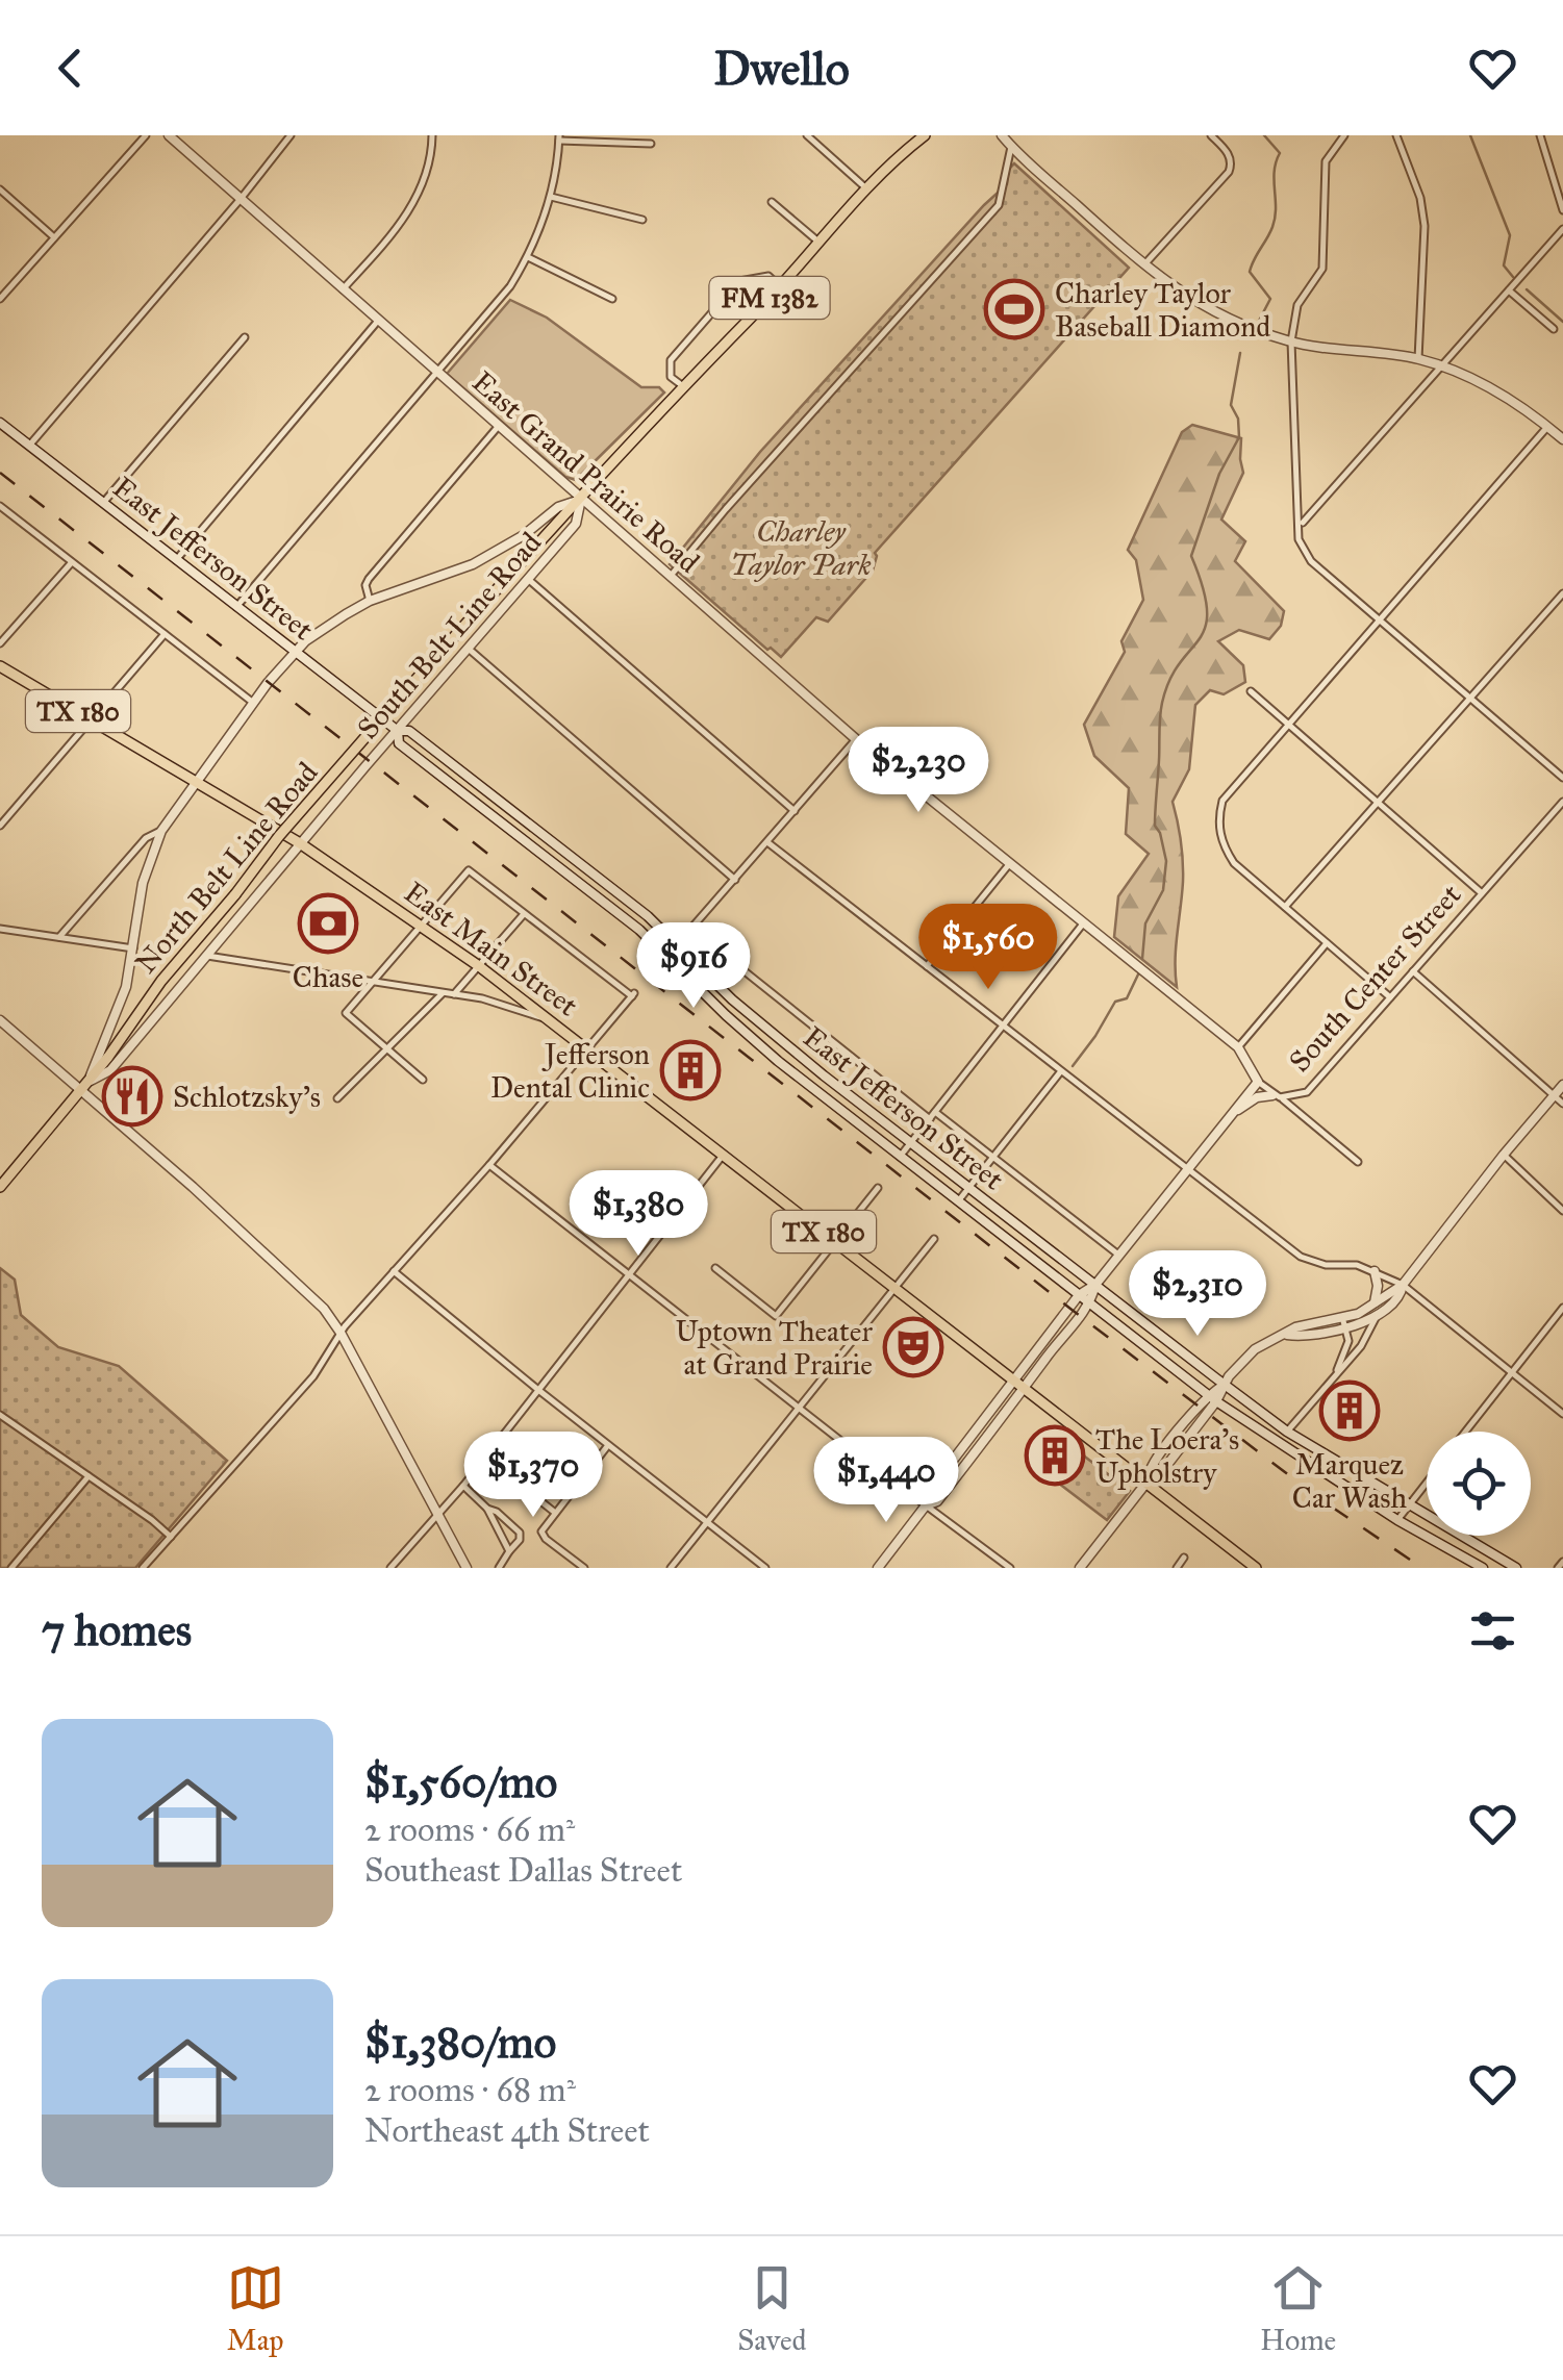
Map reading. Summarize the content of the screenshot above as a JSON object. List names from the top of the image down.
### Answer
{
  "streets": {
    "main road": [
      "FM 1382",
      "South Belt Line Road",
      "TX 180",
      "North Belt Line Road",
      "East Main Street"
    ],
    "street": ["East Grand Prairie Road", "East Jefferson Street", "South Center Street"]
  },
  "crossings": [
    ["East Grand Prairie Road", "South Belt Line Road"],
    ["East Grand Prairie Road", "South Center Street"],
    ["East Jefferson Street", "South Belt Line Road"],
    ["East Jefferson Street", "South Center Street"],
    ["South Belt Line Road", "North Belt Line Road"],
    ["South Belt Line Road", "East Main Street"],
    ["TX 180", "East Main Street"],
    ["TX 180", "South Center Street"],
    ["North Belt Line Road", "East Main Street"],
    ["East Main Street", "South Center Street"]
  ],
  "parks": ["Charley Taylor Park"],
  "places": {
    "sports": ["Charley Taylor Baseball Diamond"],
    "bank": ["Chase"],
    "building": ["Jefferson Dental Clinic", "Marquez Car Wash", "The Loera's Upholstry"],
    "restaurant": ["Schlotzsky's"],
    "theatre": ["Uptown Theater at Grand Prairie"]
  },
  "page": {
    "header": "Dwello",
    "price": [
      "$2,230",
      "$1,560",
      "$916",
      "$1,380",
      "$2,310",
      "$1,370",
      "$1,440"
    ],
    "heading": "7 homes",
    "list": [
      {
        "name": "$1,560/mo",
        "note": "2 rooms · 66 m² · Southeast Dallas Street"
      },
      {
        "name": "$1,380/mo",
        "note": "2 rooms · 68 m² · Northeast 4th Street"
      }
    ],
    "tabs": ["Map", "Saved", "Home"]
  }
}
